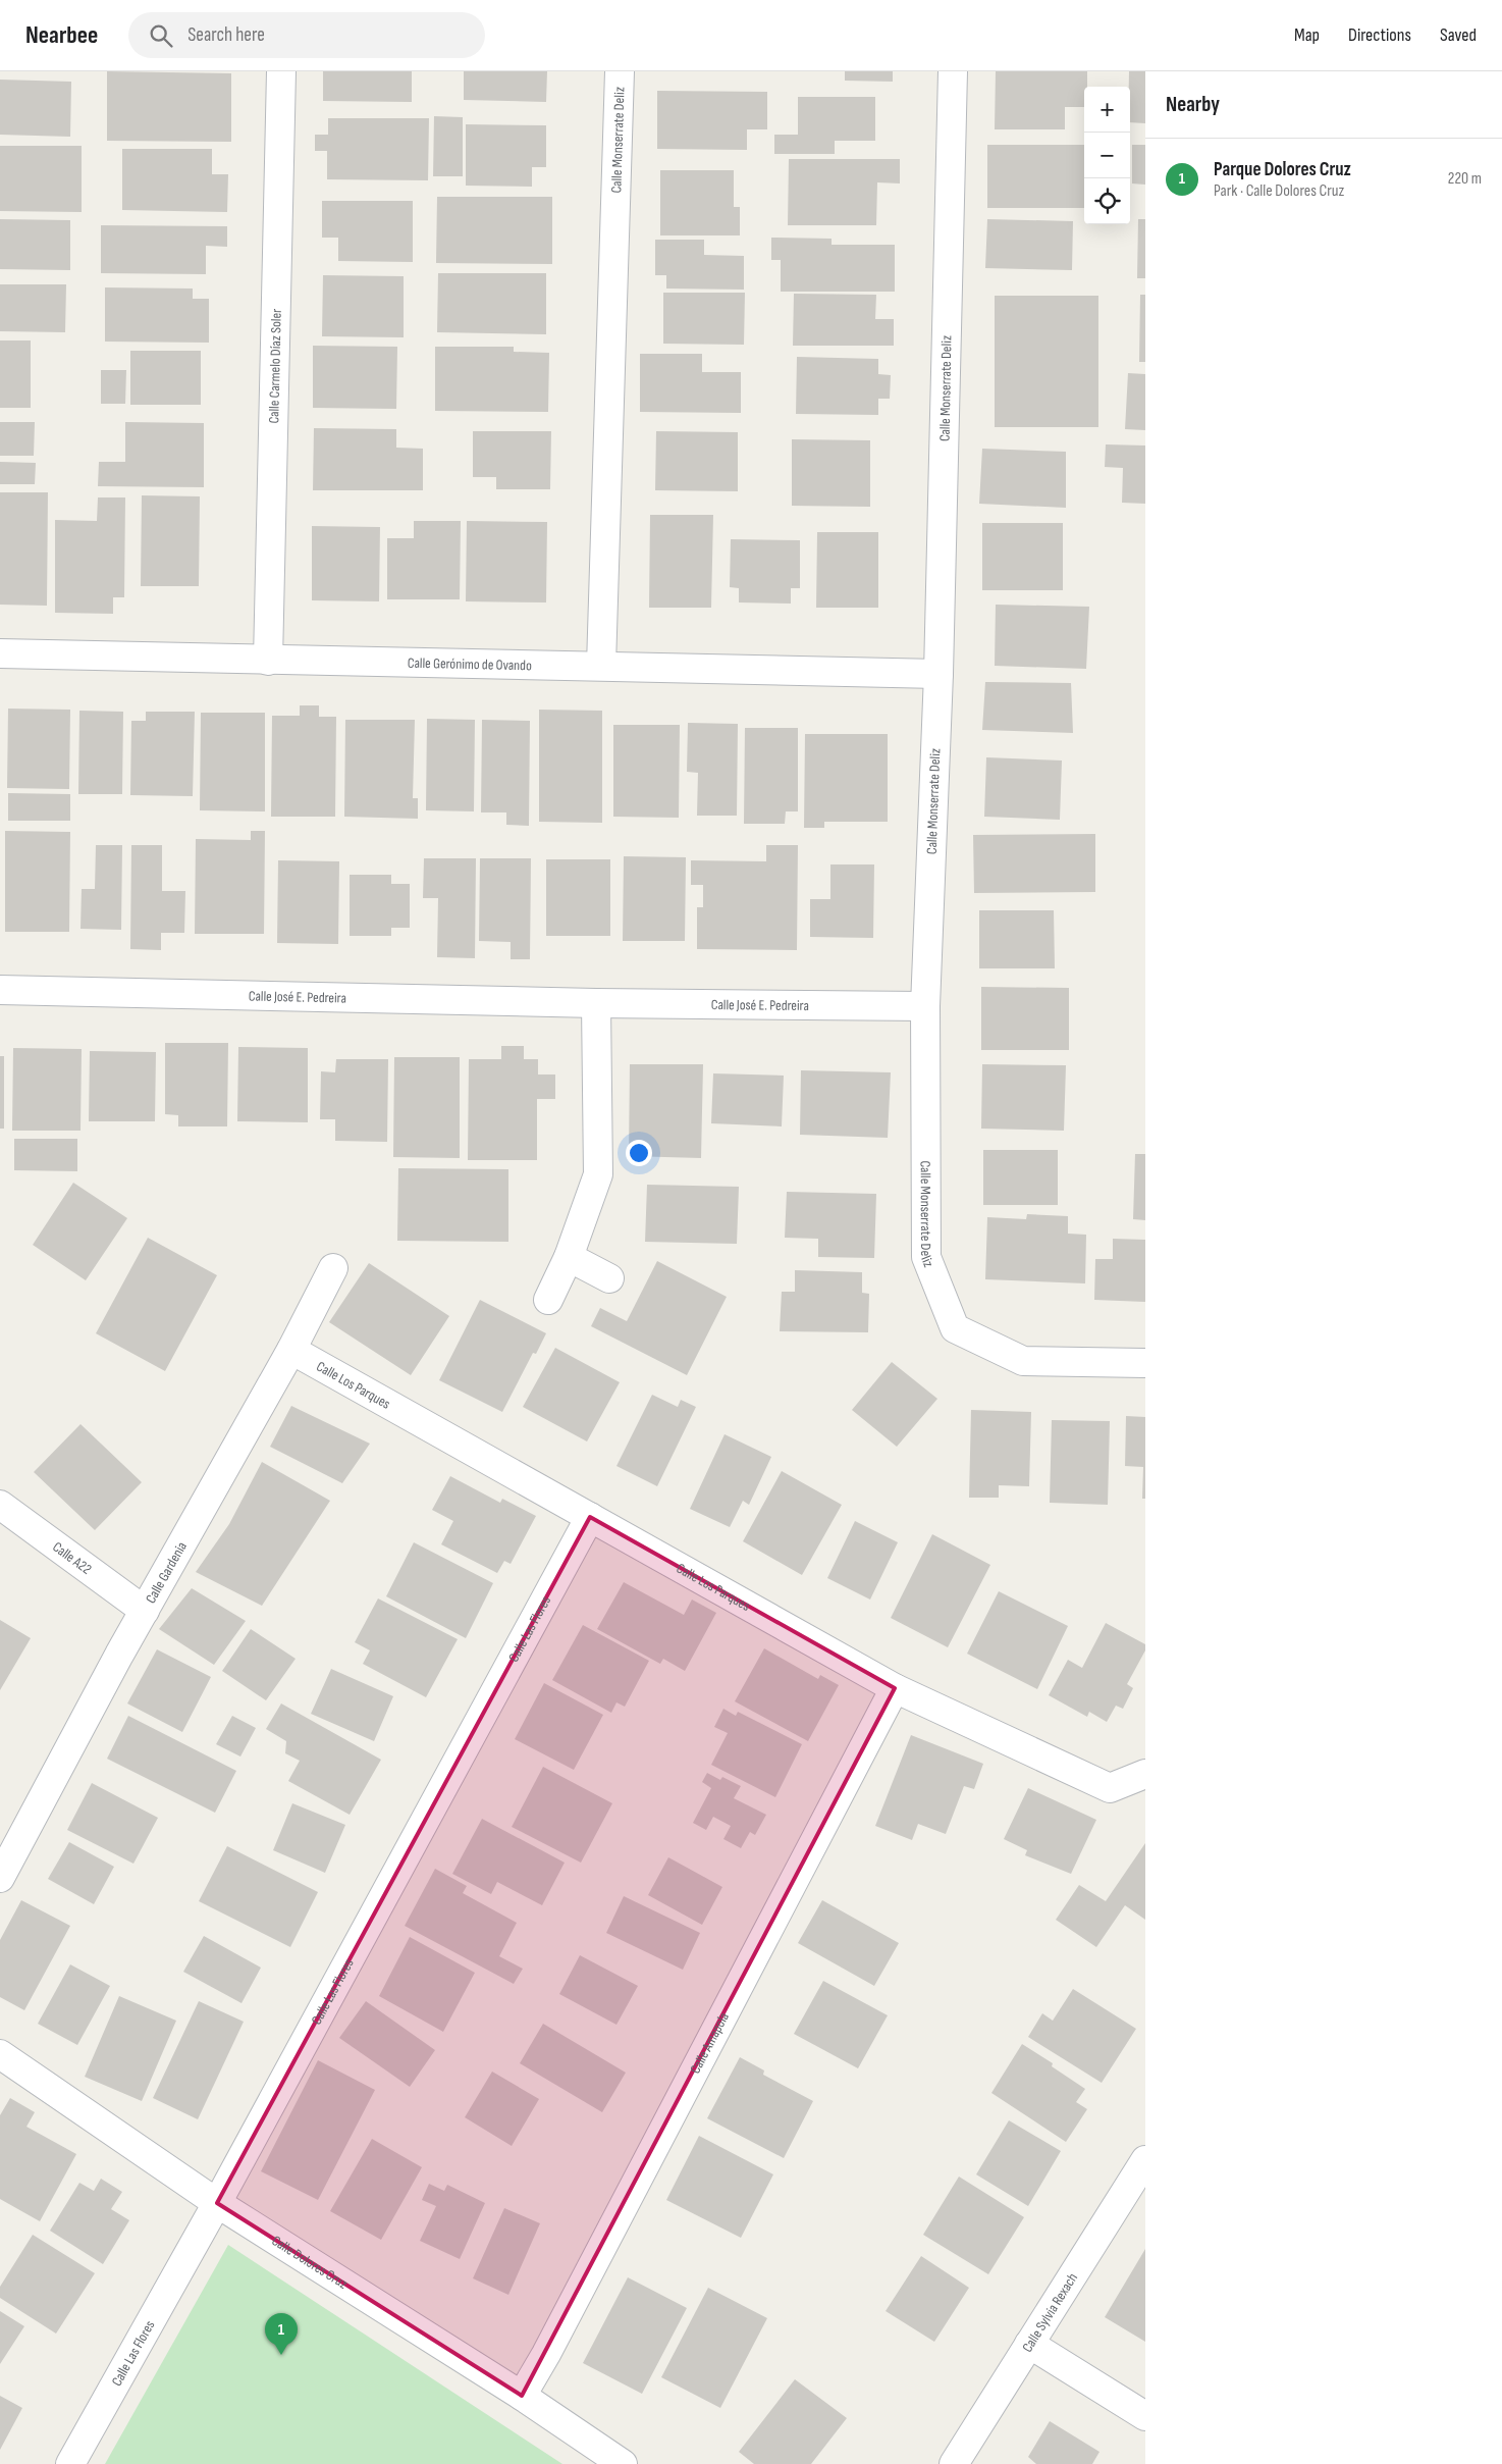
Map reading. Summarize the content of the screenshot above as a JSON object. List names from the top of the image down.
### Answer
{
  "streets": {
    "street": [
      "Calle Monserrate Deliz",
      "Calle Carmelo Díaz Soler",
      "Calle Gerónimo de Ovando",
      "Calle José E. Pedreira",
      "Calle Los Parques",
      "Calle A22",
      "Calle Gardenia",
      "Calle Las Flores",
      "Calle Amapola",
      "Calle Dolores Cruz",
      "Calle Sylvia Rexach"
    ]
  },
  "crossings": [
    ["Calle Monserrate Deliz", "Calle Gerónimo de Ovando"],
    ["Calle Monserrate Deliz", "Calle José E. Pedreira"],
    ["Calle Carmelo Díaz Soler", "Calle Gerónimo de Ovando"],
    ["Calle Los Parques", "Calle Gardenia"],
    ["Calle Los Parques", "Calle Las Flores"],
    ["Calle Los Parques", "Calle Amapola"],
    ["Calle A22", "Calle Gardenia"],
    ["Calle Las Flores", "Calle Dolores Cruz"],
    ["Calle Amapola", "Calle Dolores Cruz"]
  ],
  "page": {
    "header": "Nearbee",
    "search": "Search here",
    "nav": ["Map", "Directions", "Saved"],
    "heading": "Nearby",
    "map_buttons": ["+", "−"],
    "list": [
      {
        "mark": "1",
        "name": "Parque Dolores Cruz",
        "note": "Park · Calle Dolores Cruz",
        "value": "220 m"
      }
    ],
    "pins": "1"
  }
}
